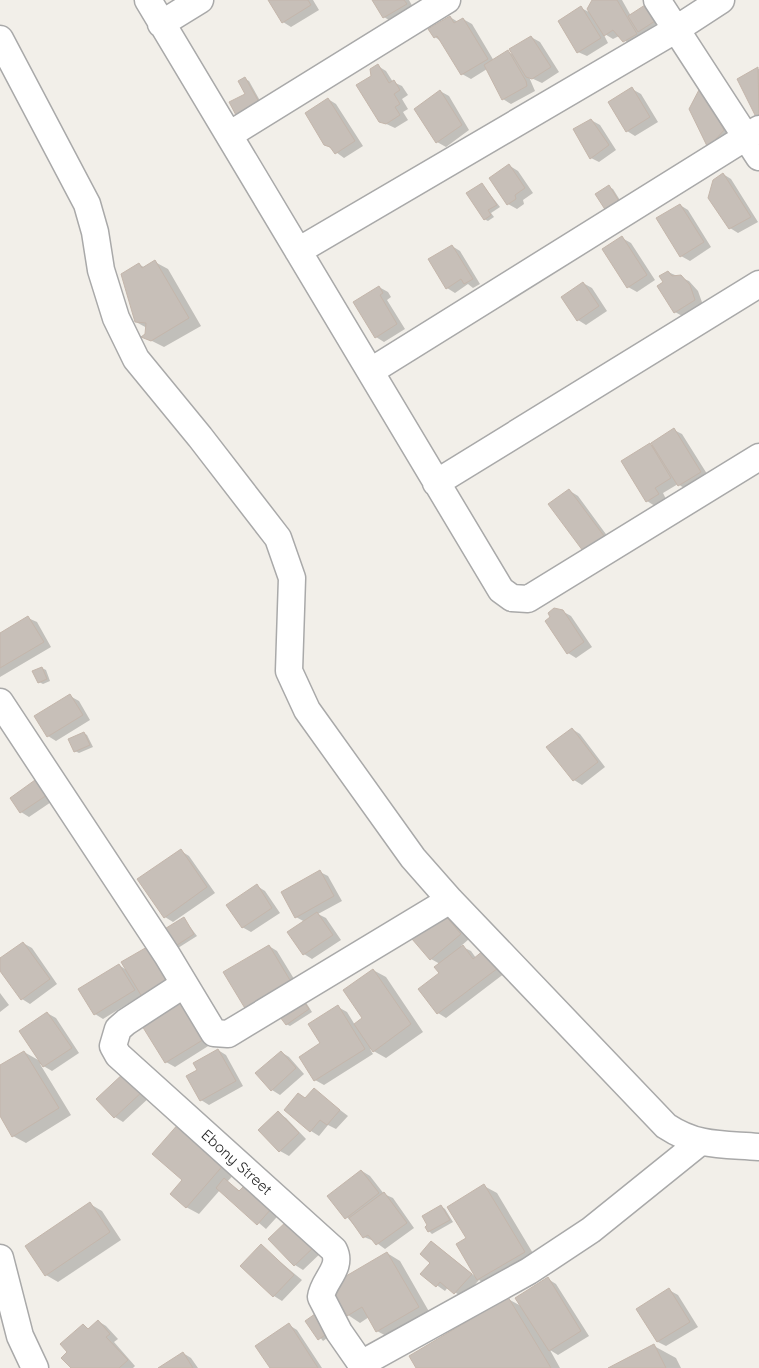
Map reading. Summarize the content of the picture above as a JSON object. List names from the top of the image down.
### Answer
{
  "streets": {
    "street": ["Ebony Street"]
  }
}
